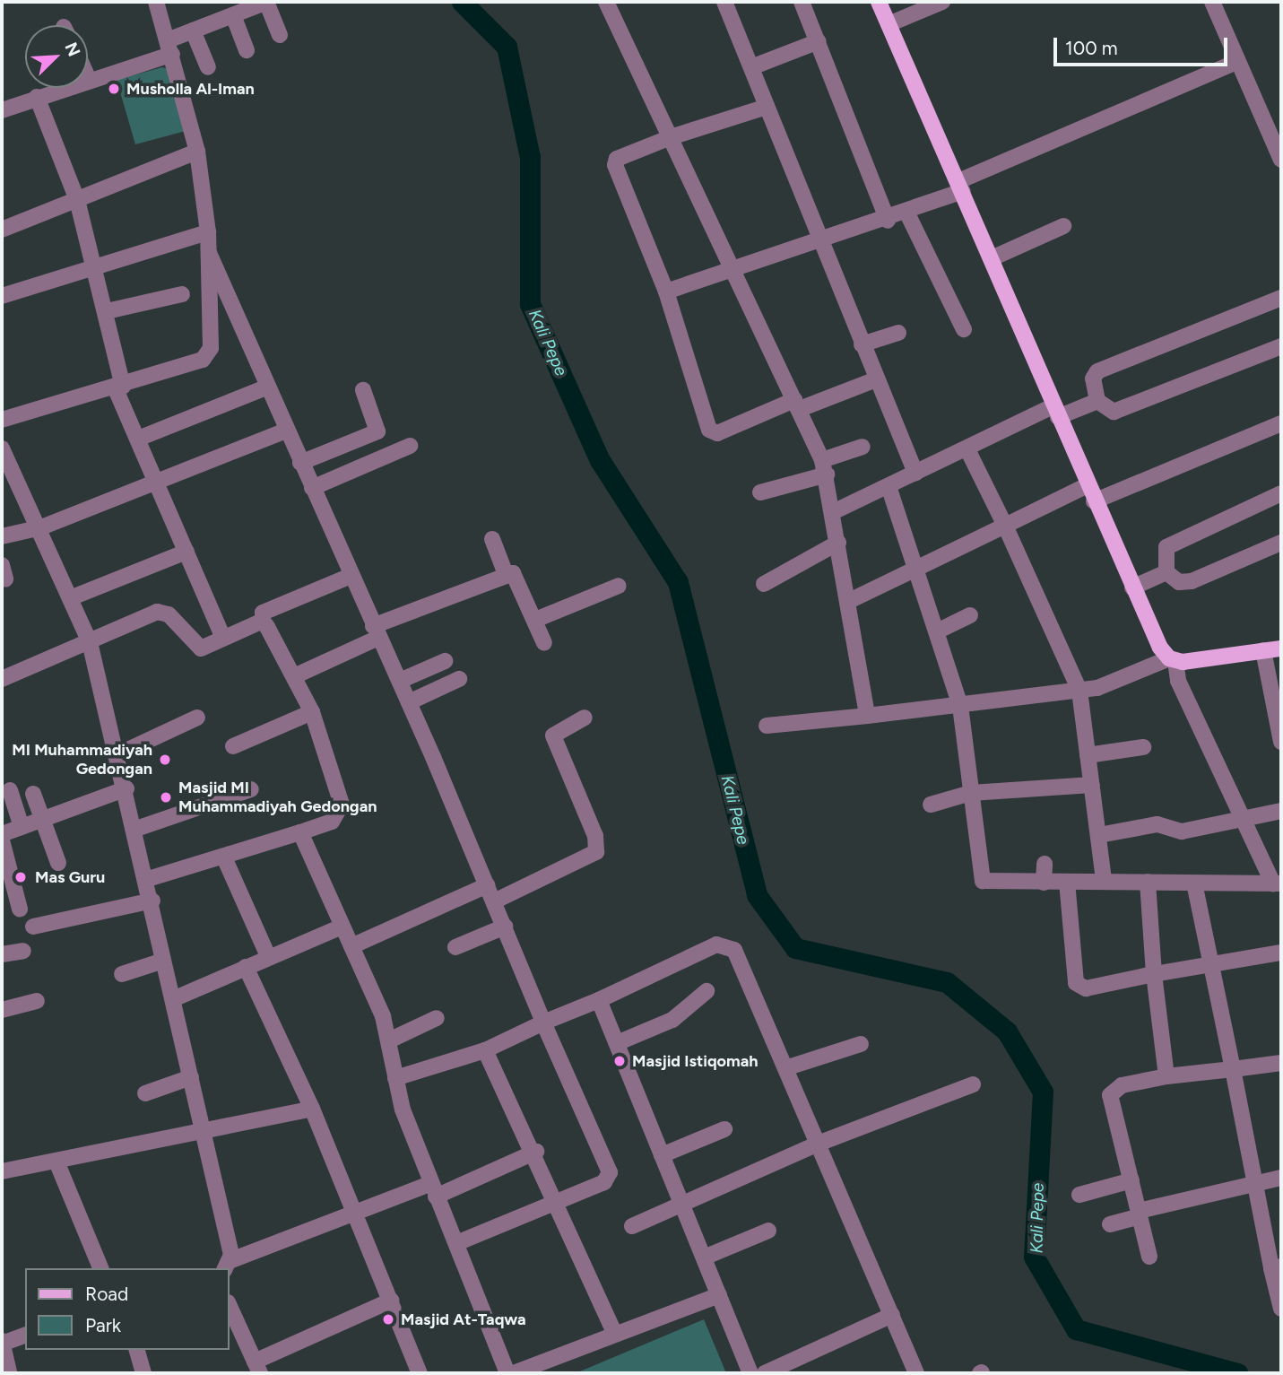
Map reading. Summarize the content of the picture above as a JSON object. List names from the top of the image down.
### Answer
{
  "water": ["Kali Pepe"],
  "places": [
    "Musholla Al-Iman",
    "MI Muhammadiyah Gedongan",
    "Masjid MI Muhammadiyah Gedongan",
    "Mas Guru",
    "Masjid Istiqomah",
    "Masjid At-Taqwa"
  ],
  "legend": ["Road", "Park"],
  "scale_bar": "100 m",
  "north": "top right"
}
